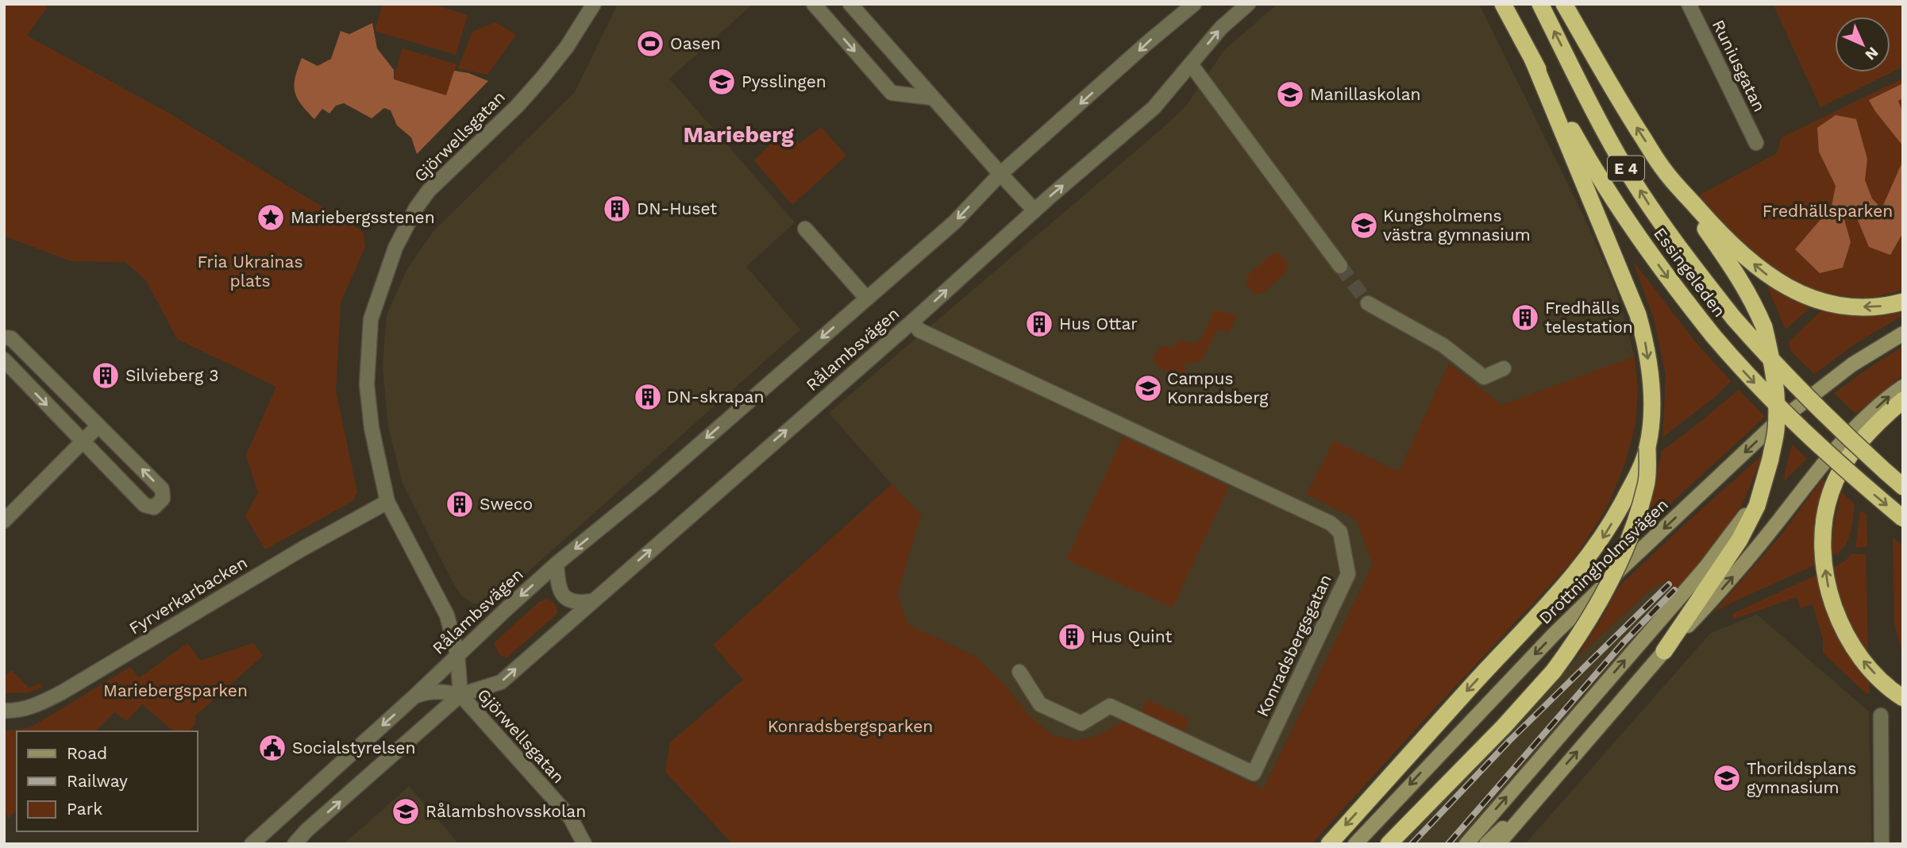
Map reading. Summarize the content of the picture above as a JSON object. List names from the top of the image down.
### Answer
{
  "streets": {
    "highway": ["E 4", "Essingeleden"],
    "main road": ["Drottningholmsvägen"],
    "street": [
      "Runiusgatan",
      "Gjörwellsgatan",
      "Rålambsvägen",
      "Fyrverkarbacken",
      "Konradsbergsgatan"
    ]
  },
  "crossings": [
    ["Gjörwellsgatan", "Rålambsvägen"],
    ["Gjörwellsgatan", "Fyrverkarbacken"],
    ["Rålambsvägen", "Konradsbergsgatan"]
  ],
  "districts": ["Marieberg"],
  "parks": [
    "Fredhällsparken",
    "Fria Ukrainas plats",
    "Mariebergsparken",
    "Konradsbergsparken"
  ],
  "places": {
    "sports": ["Oasen"],
    "school or university": [
      "Pysslingen",
      "Manillaskolan",
      "Kungsholmens västra gymnasium",
      "Campus Konradsberg",
      "Thorildsplans gymnasium",
      "Rålambshovsskolan"
    ],
    "building": [
      "DN-Huset",
      "Fredhälls telestation",
      "Hus Ottar",
      "Silvieberg 3",
      "DN-skrapan",
      "Sweco",
      "Hus Quint"
    ],
    "place": ["Mariebergsstenen"],
    "public building": ["Socialstyrelsen"]
  },
  "legend": ["Road", "Railway", "Park"],
  "north": "bottom right"
}
